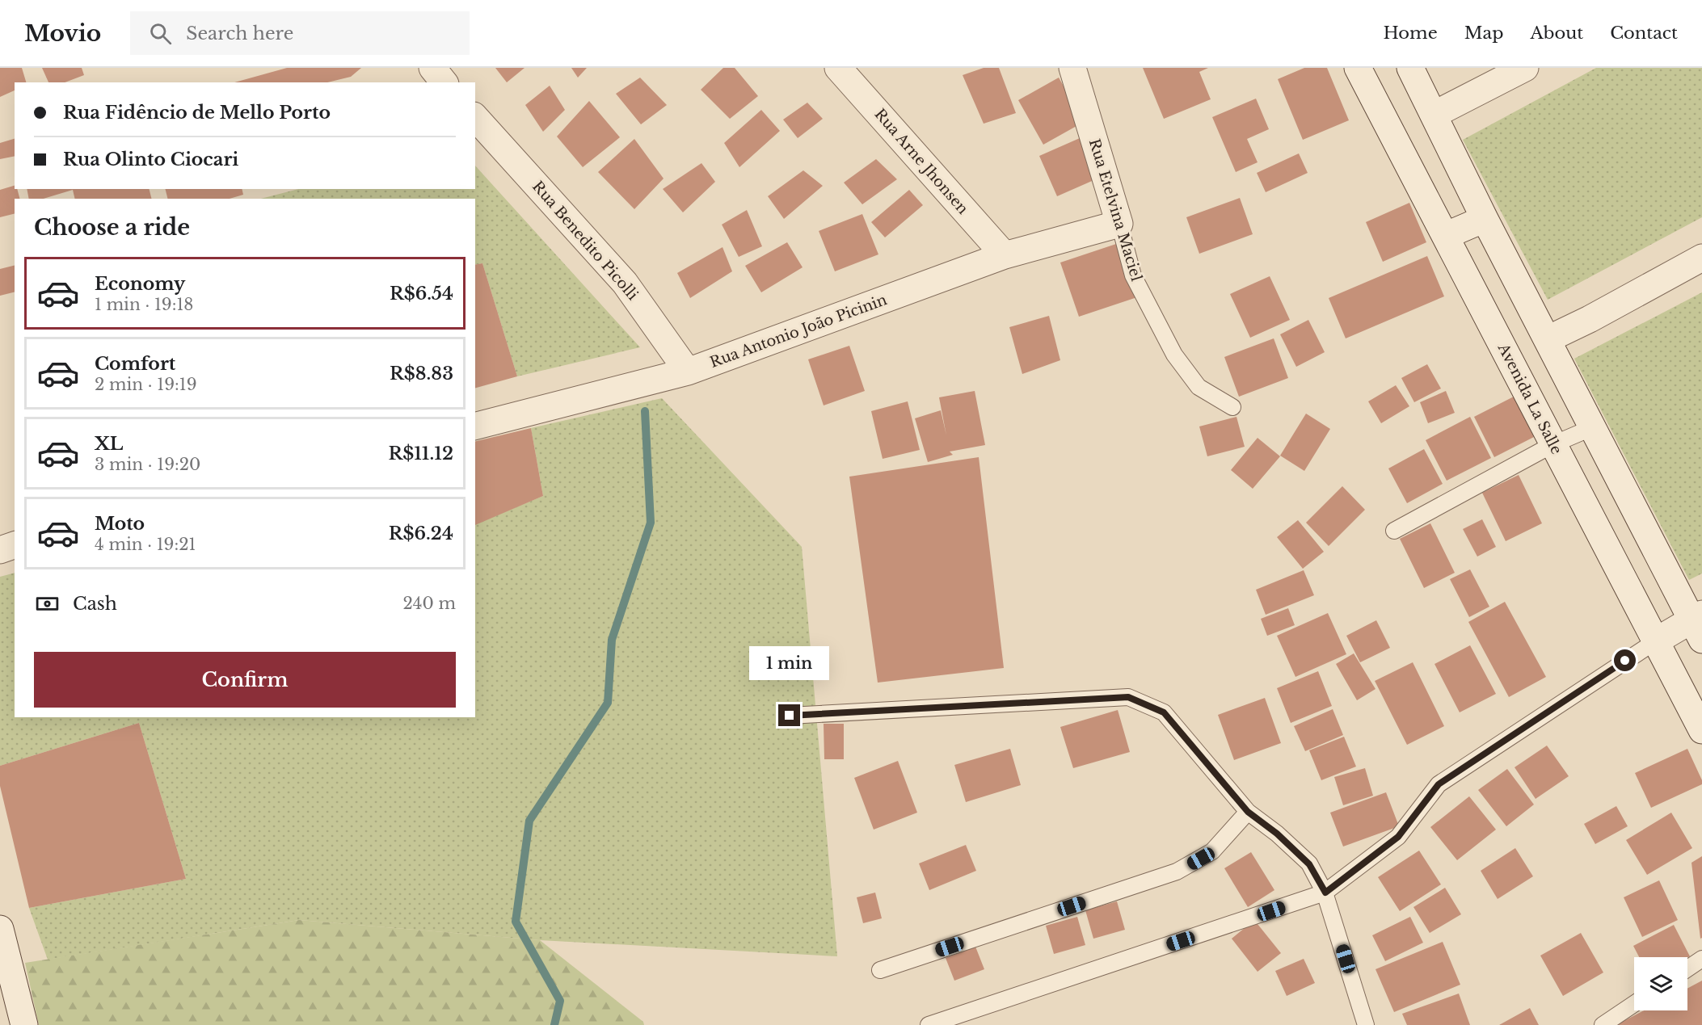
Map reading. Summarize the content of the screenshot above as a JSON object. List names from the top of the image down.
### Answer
{
  "streets": {
    "street": [
      "Rua Arne Jhonsen",
      "Rua Etelvina Maciel",
      "Rua Benedito Picolli",
      "Rua Antonio João Picinin",
      "Avenida La Salle"
    ]
  },
  "crossings": [
    ["Rua Arne Jhonsen", "Rua Antonio João Picinin"],
    ["Rua Etelvina Maciel", "Rua Antonio João Picinin"],
    ["Rua Benedito Picolli", "Rua Antonio João Picinin"]
  ],
  "page": {
    "header": "Movio",
    "search": "Search here",
    "nav": [
      "Home",
      "Map",
      "About",
      "Contact"
    ],
    "banner": ["Rua Fidêncio de Mello Porto", "Rua Olinto Ciocari"],
    "heading": "Choose a ride",
    "list": [
      {
        "name": "Economy",
        "note": "1 min · 19:18",
        "value": "R$6.54"
      },
      {
        "name": "Comfort",
        "note": "2 min · 19:19",
        "value": "R$8.83"
      },
      {
        "name": "XL",
        "note": "3 min · 19:20",
        "value": "R$11.12"
      },
      {
        "name": "Moto",
        "note": "4 min · 19:21",
        "value": "R$6.24"
      }
    ],
    "pay": ["Cash", "240 m"],
    "buttons": "Confirm",
    "bubble": "1 min"
  }
}
